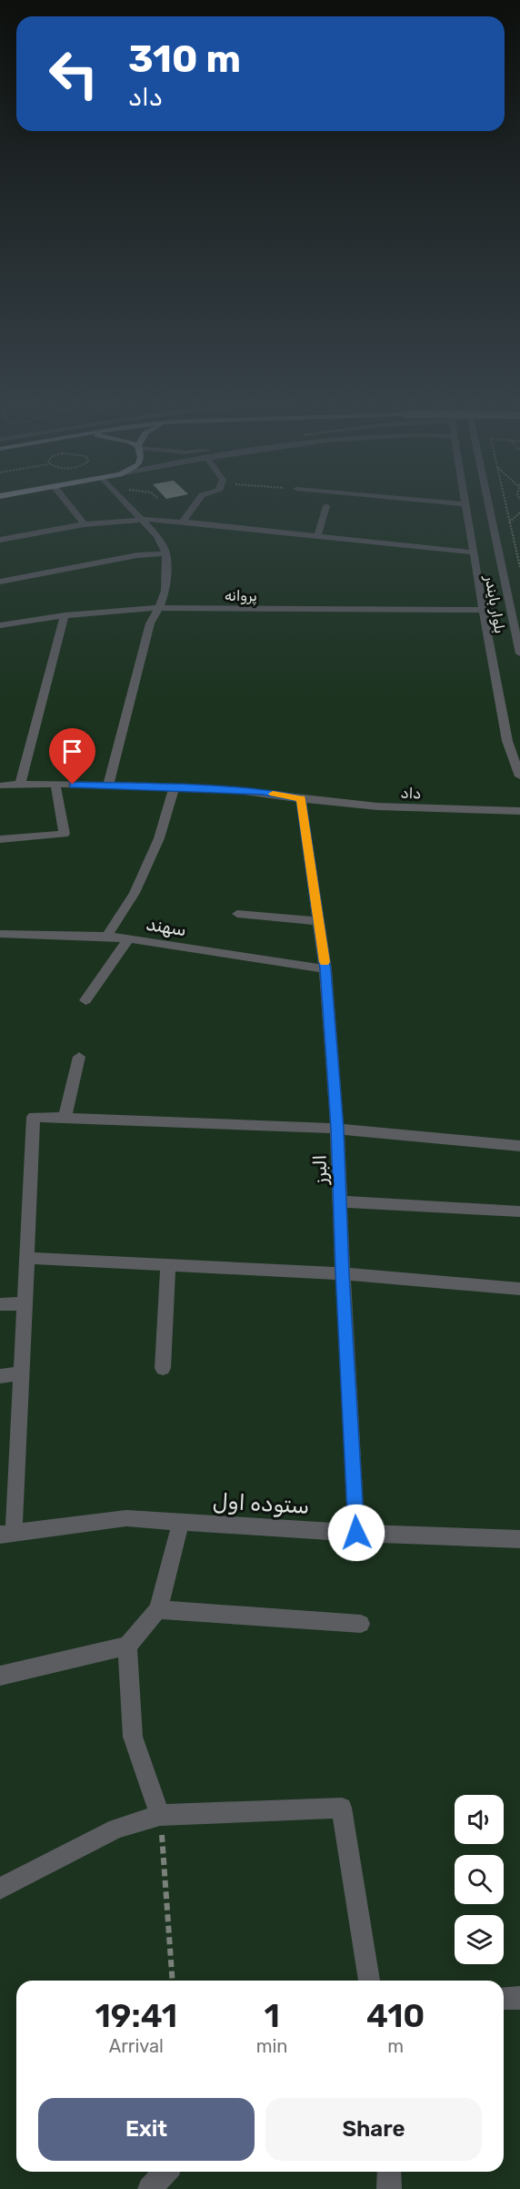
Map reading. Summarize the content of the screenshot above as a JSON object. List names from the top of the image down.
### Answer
{
  "streets": {
    "street": [
      "پروانه",
      "بلوار بایندر",
      "داد",
      "سهند",
      "البرز",
      "ستوده اول"
    ]
  },
  "crossings": [
    ["پروانه", "بلوار بایندر"],
    ["داد", "البرز"],
    ["سهند", "البرز"],
    ["البرز", "ستوده اول"]
  ],
  "page": {
    "turn": ["310 m", "داد"],
    "eta": [
      "19:41",
      "Arrival",
      "1",
      "min",
      "410",
      "m"
    ],
    "buttons": ["Exit", "Share"]
  }
}
